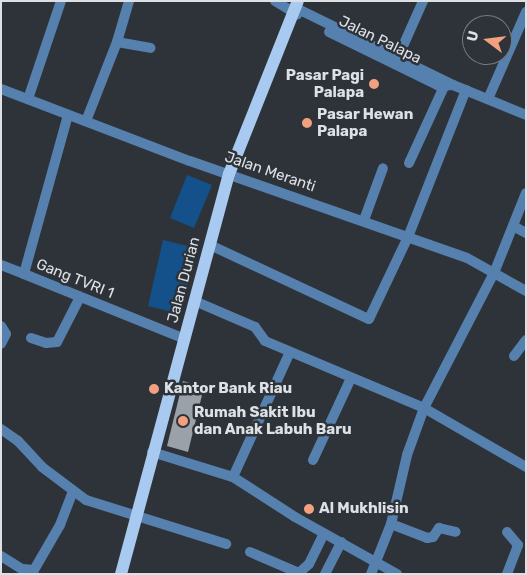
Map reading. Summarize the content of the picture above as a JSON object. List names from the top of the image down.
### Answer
{
  "streets": {
    "main road": ["Jalan Durian"],
    "street": ["Jalan Palapa", "Jalan Meranti", "Gang TVRI 1"]
  },
  "crossings": [
    ["Jalan Palapa", "Jalan Durian"],
    ["Jalan Meranti", "Gang TVRI 1"],
    ["Jalan Meranti", "Jalan Durian"],
    ["Gang TVRI 1", "Jalan Durian"]
  ],
  "places": [
    "Pasar Pagi Palapa",
    "Pasar Hewan Palapa",
    "Kantor Bank Riau",
    "Rumah Sakit Ibu dan Anak Labuh Baru",
    "Al Mukhlisin"
  ],
  "north": "left"
}
